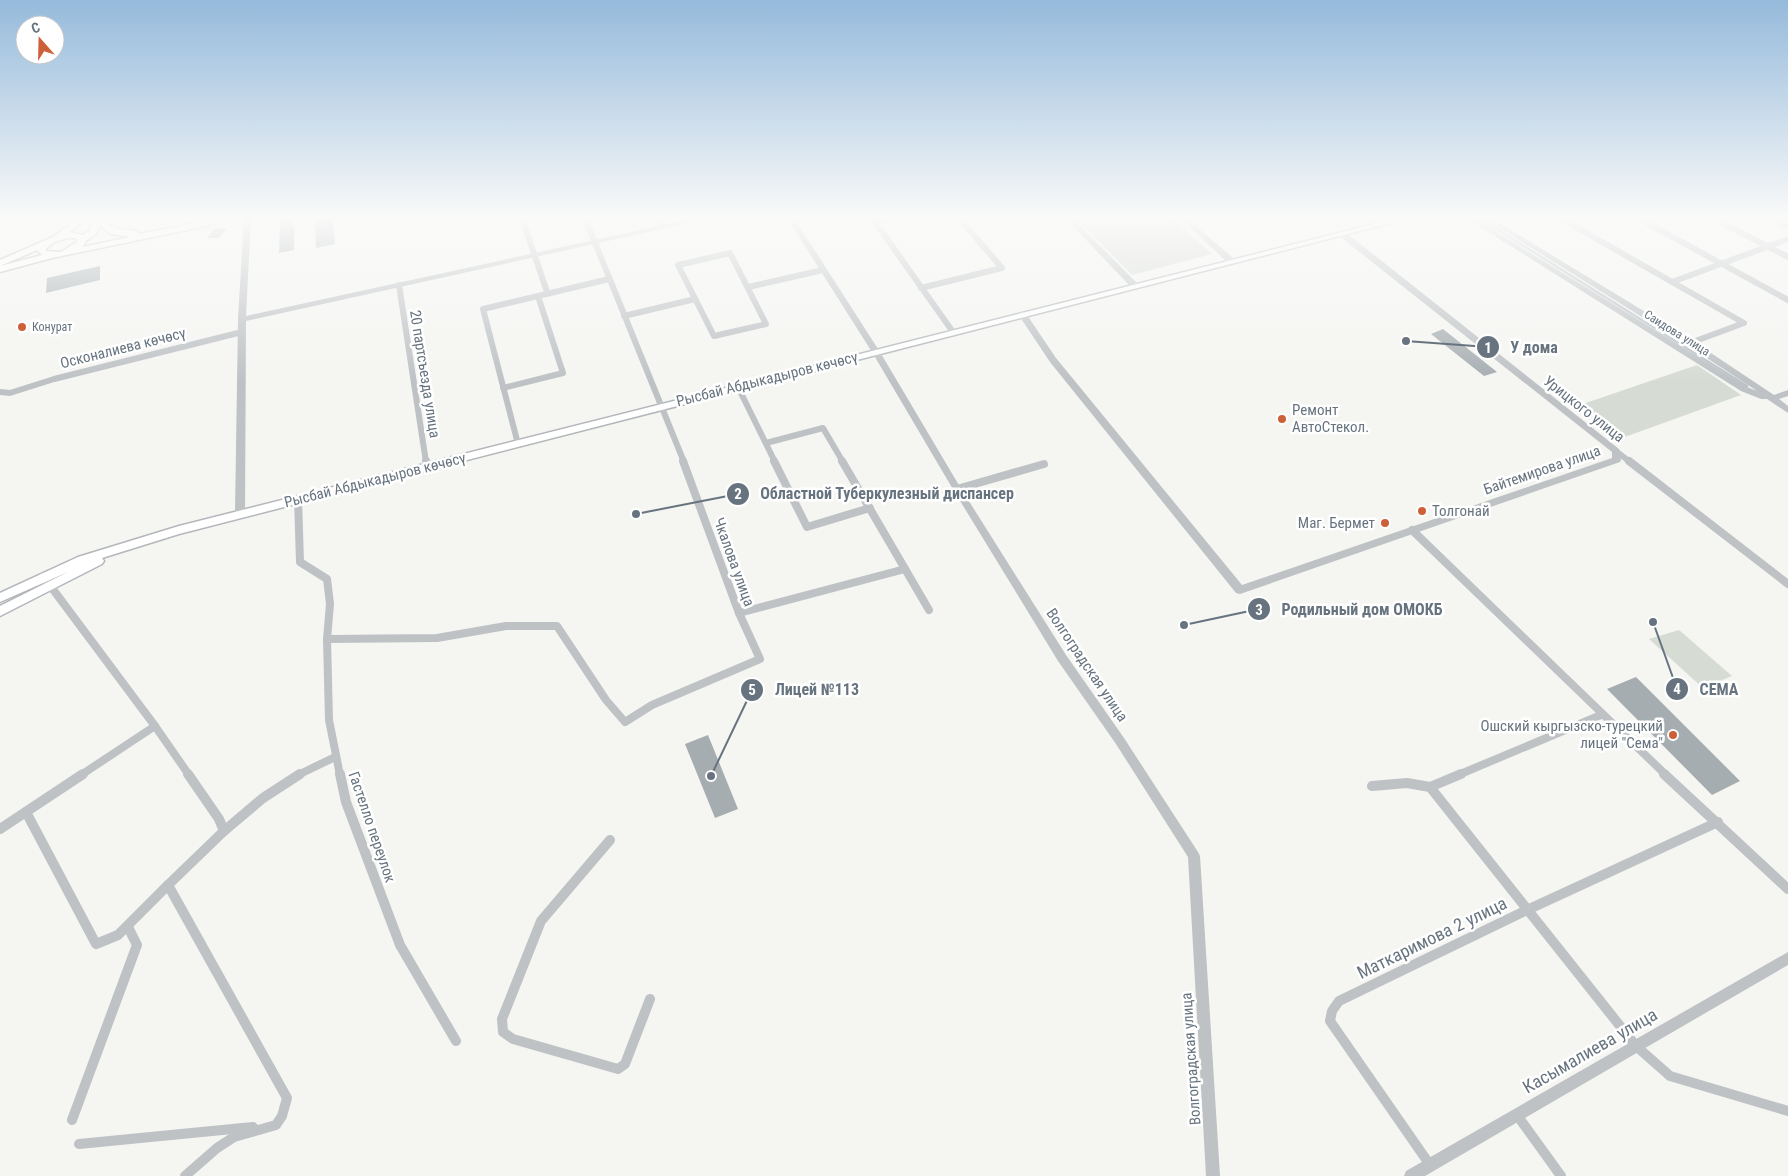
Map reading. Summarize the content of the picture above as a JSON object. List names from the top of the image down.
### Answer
{
  "streets": {
    "main road": ["Рысбай Абдыкадыров көчөсү"],
    "street": [
      "Саидова улица",
      "Осконалиева көчөсү",
      "20 партсъезда улица",
      "Урицкого улица",
      "Байтемирова улица",
      "Чкалова улица",
      "Волгоградская улица",
      "Гастелло переулок",
      "Маткаримова 2 улица",
      "Касымалиева улица"
    ]
  },
  "crossings": [
    ["20 партсъезда улица", "Рысбай Абдыкадыров көчөсү"],
    ["Рысбай Абдыкадыров көчөсү", "Байтемирова улица"],
    ["Рысбай Абдыкадыров көчөсү", "Чкалова улица"],
    ["Рысбай Абдыкадыров көчөсү", "Волгоградская улица"],
    ["Рысбай Абдыкадыров көчөсү", "Гастелло переулок"],
    ["Урицкого улица", "Байтемирова улица"],
    ["Чкалова улица", "Гастелло переулок"],
    ["Маткаримова 2 улица", "Касымалиева улица"]
  ],
  "places": [
    "Конурат",
    "У дома",
    "Ремонт АвтоСтекол.",
    "Толгонай",
    "Областной Туберкулезный диспансер",
    "Маг. Бермет",
    "СЕМА",
    "Родильный дом ОМОКБ",
    "Ошский кыргызско-турецкий лицей \"Сема\"",
    "Лицей №113"
  ],
  "north": "top"
}
